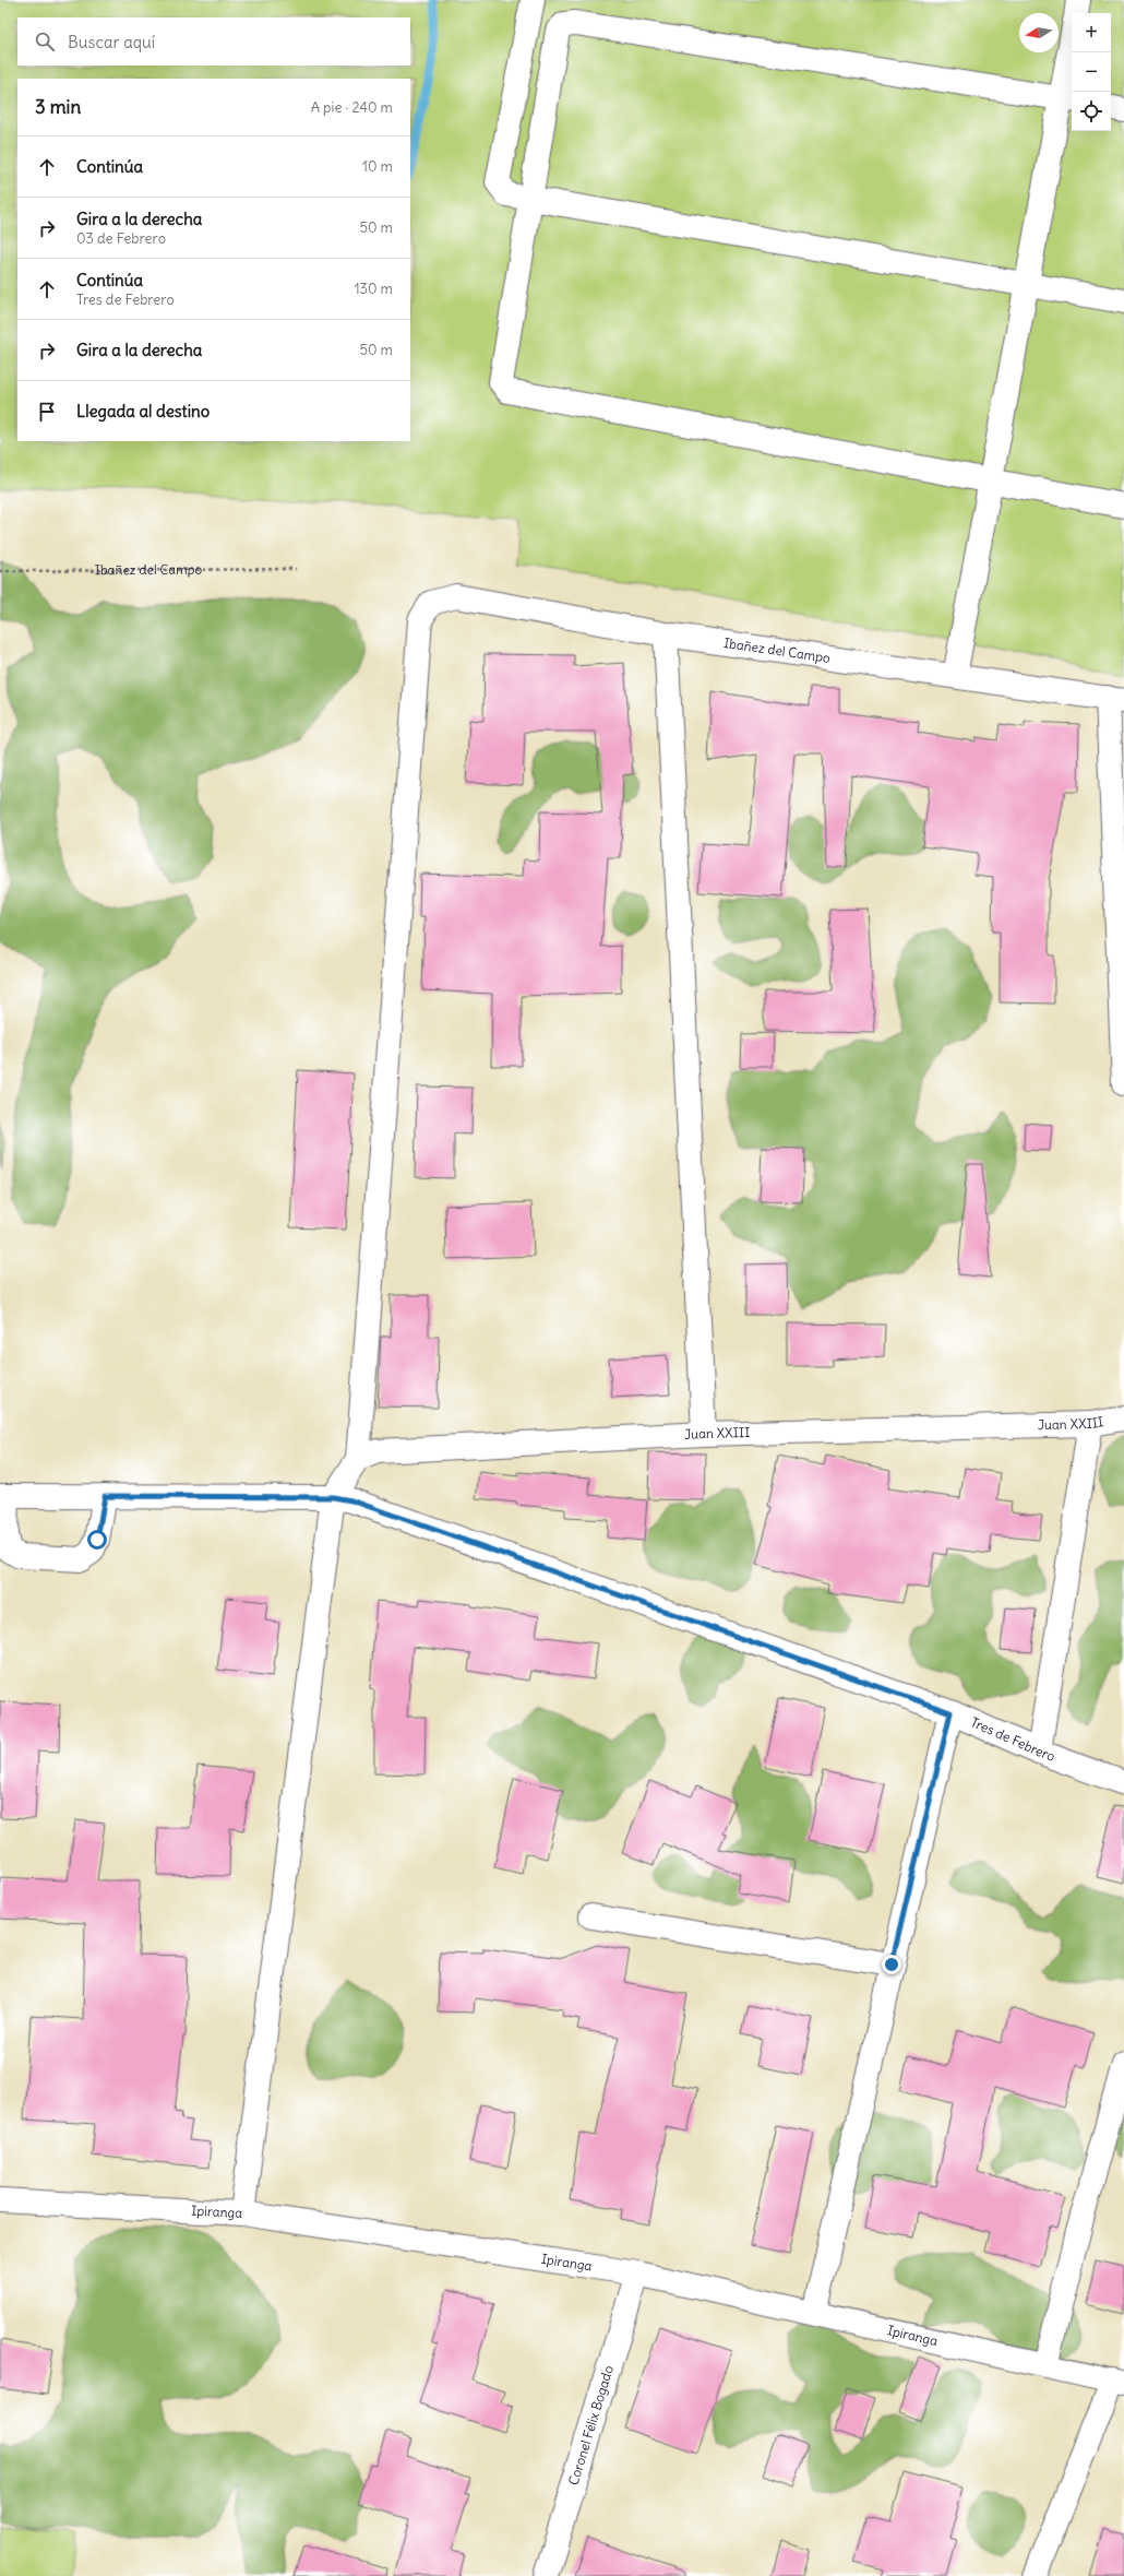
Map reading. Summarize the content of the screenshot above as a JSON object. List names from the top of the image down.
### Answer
{
  "streets": {
    "street": [
      "Ibañez del Campo",
      "Juan XXIII",
      "Tres de Febrero",
      "Ipiranga",
      "Coronel Félix Bogado"
    ]
  },
  "crossings": [
    ["Ibañez del Campo", "Juan XXIII"],
    ["Ipiranga", "Coronel Félix Bogado"]
  ],
  "north": "left",
  "page": {
    "map_buttons": ["+", "−"],
    "search": "Buscar aquí",
    "heading": ["3 min", "A pie · 240 m"],
    "list": [
      ["Continúa", "10 m"],
      ["Gira a la derecha", "03 de Febrero", "50 m"],
      ["Continúa", "Tres de Febrero", "130 m"],
      ["Gira a la derecha", "50 m"],
      "Llegada al destino"
    ]
  }
}
